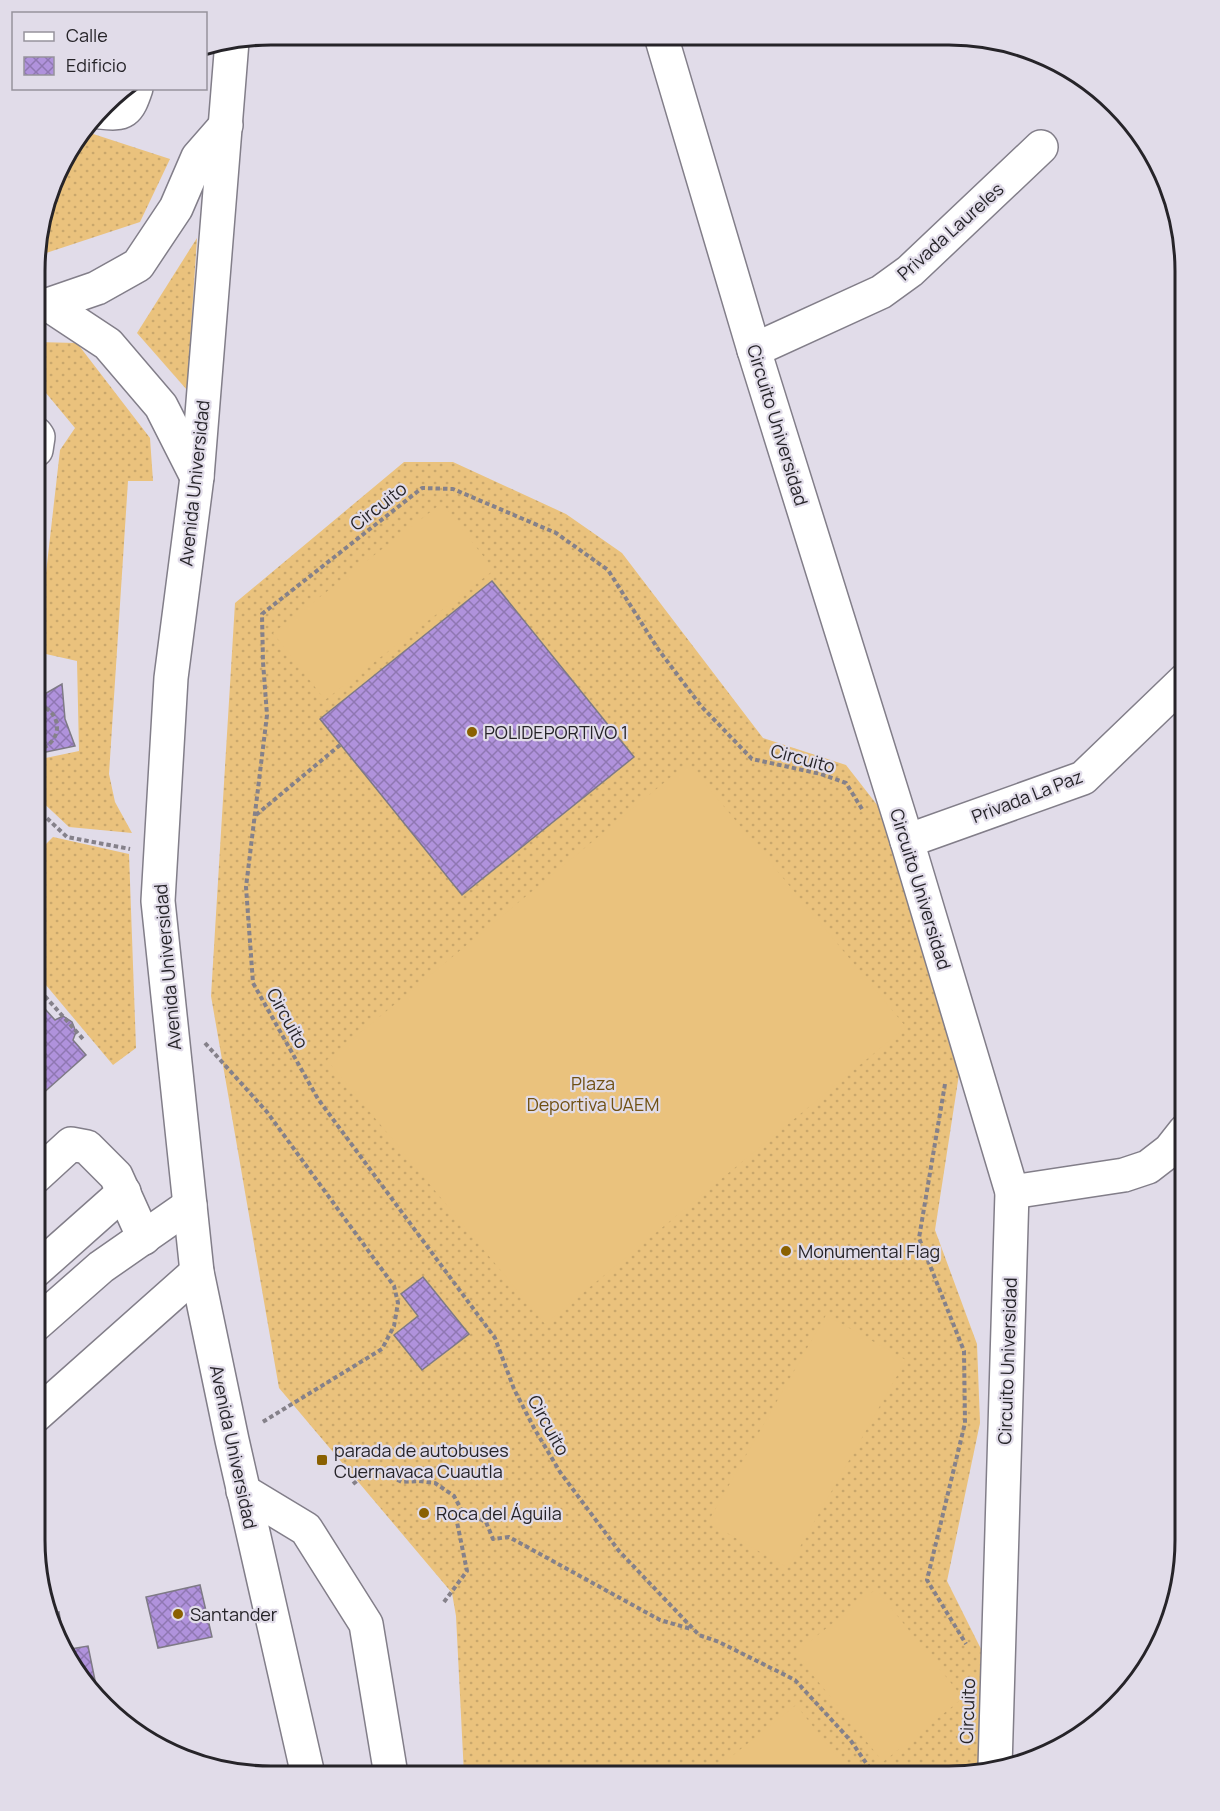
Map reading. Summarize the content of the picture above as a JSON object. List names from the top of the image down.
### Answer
{
  "streets": {
    "street": [
      "Privada Laureles",
      "Circuito Universidad",
      "Avenida Universidad",
      "Privada La Paz"
    ],
    "path": ["Circuito"]
  },
  "crossings": [
    ["Privada Laureles", "Circuito Universidad"],
    ["Circuito Universidad", "Privada La Paz"]
  ],
  "parks": ["Plaza Deportiva UAEM"],
  "places": {
    "other": [
      "POLIDEPORTIVO 1",
      "Monumental Flag",
      "Roca del Águila",
      "Santander"
    ],
    "transit": ["parada de autobuses Cuernavaca Cuautla"]
  },
  "legend": ["Calle", "Edificio"]
}
